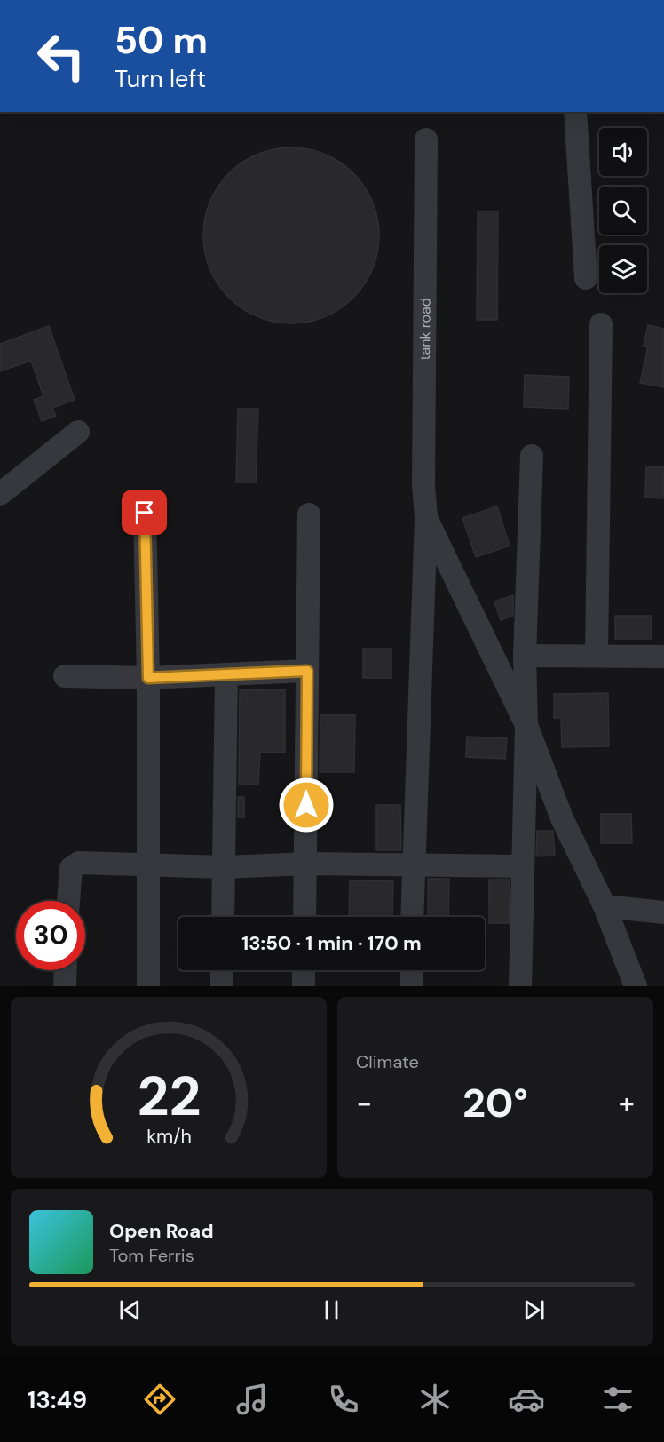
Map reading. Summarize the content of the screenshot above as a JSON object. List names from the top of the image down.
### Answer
{
  "streets": {
    "street": ["tank road"]
  },
  "page": {
    "turn": ["50 m", "Turn left"],
    "limit": "30",
    "trip": "13:50 · 1 min · 170 m",
    "tile": "Climate",
    "heat": ["−", "20°", "+"],
    "song": ["Open Road", "Tom Ferris"],
    "tabs": "13:49",
    "gauge": ["22", "km/h"]
  }
}
